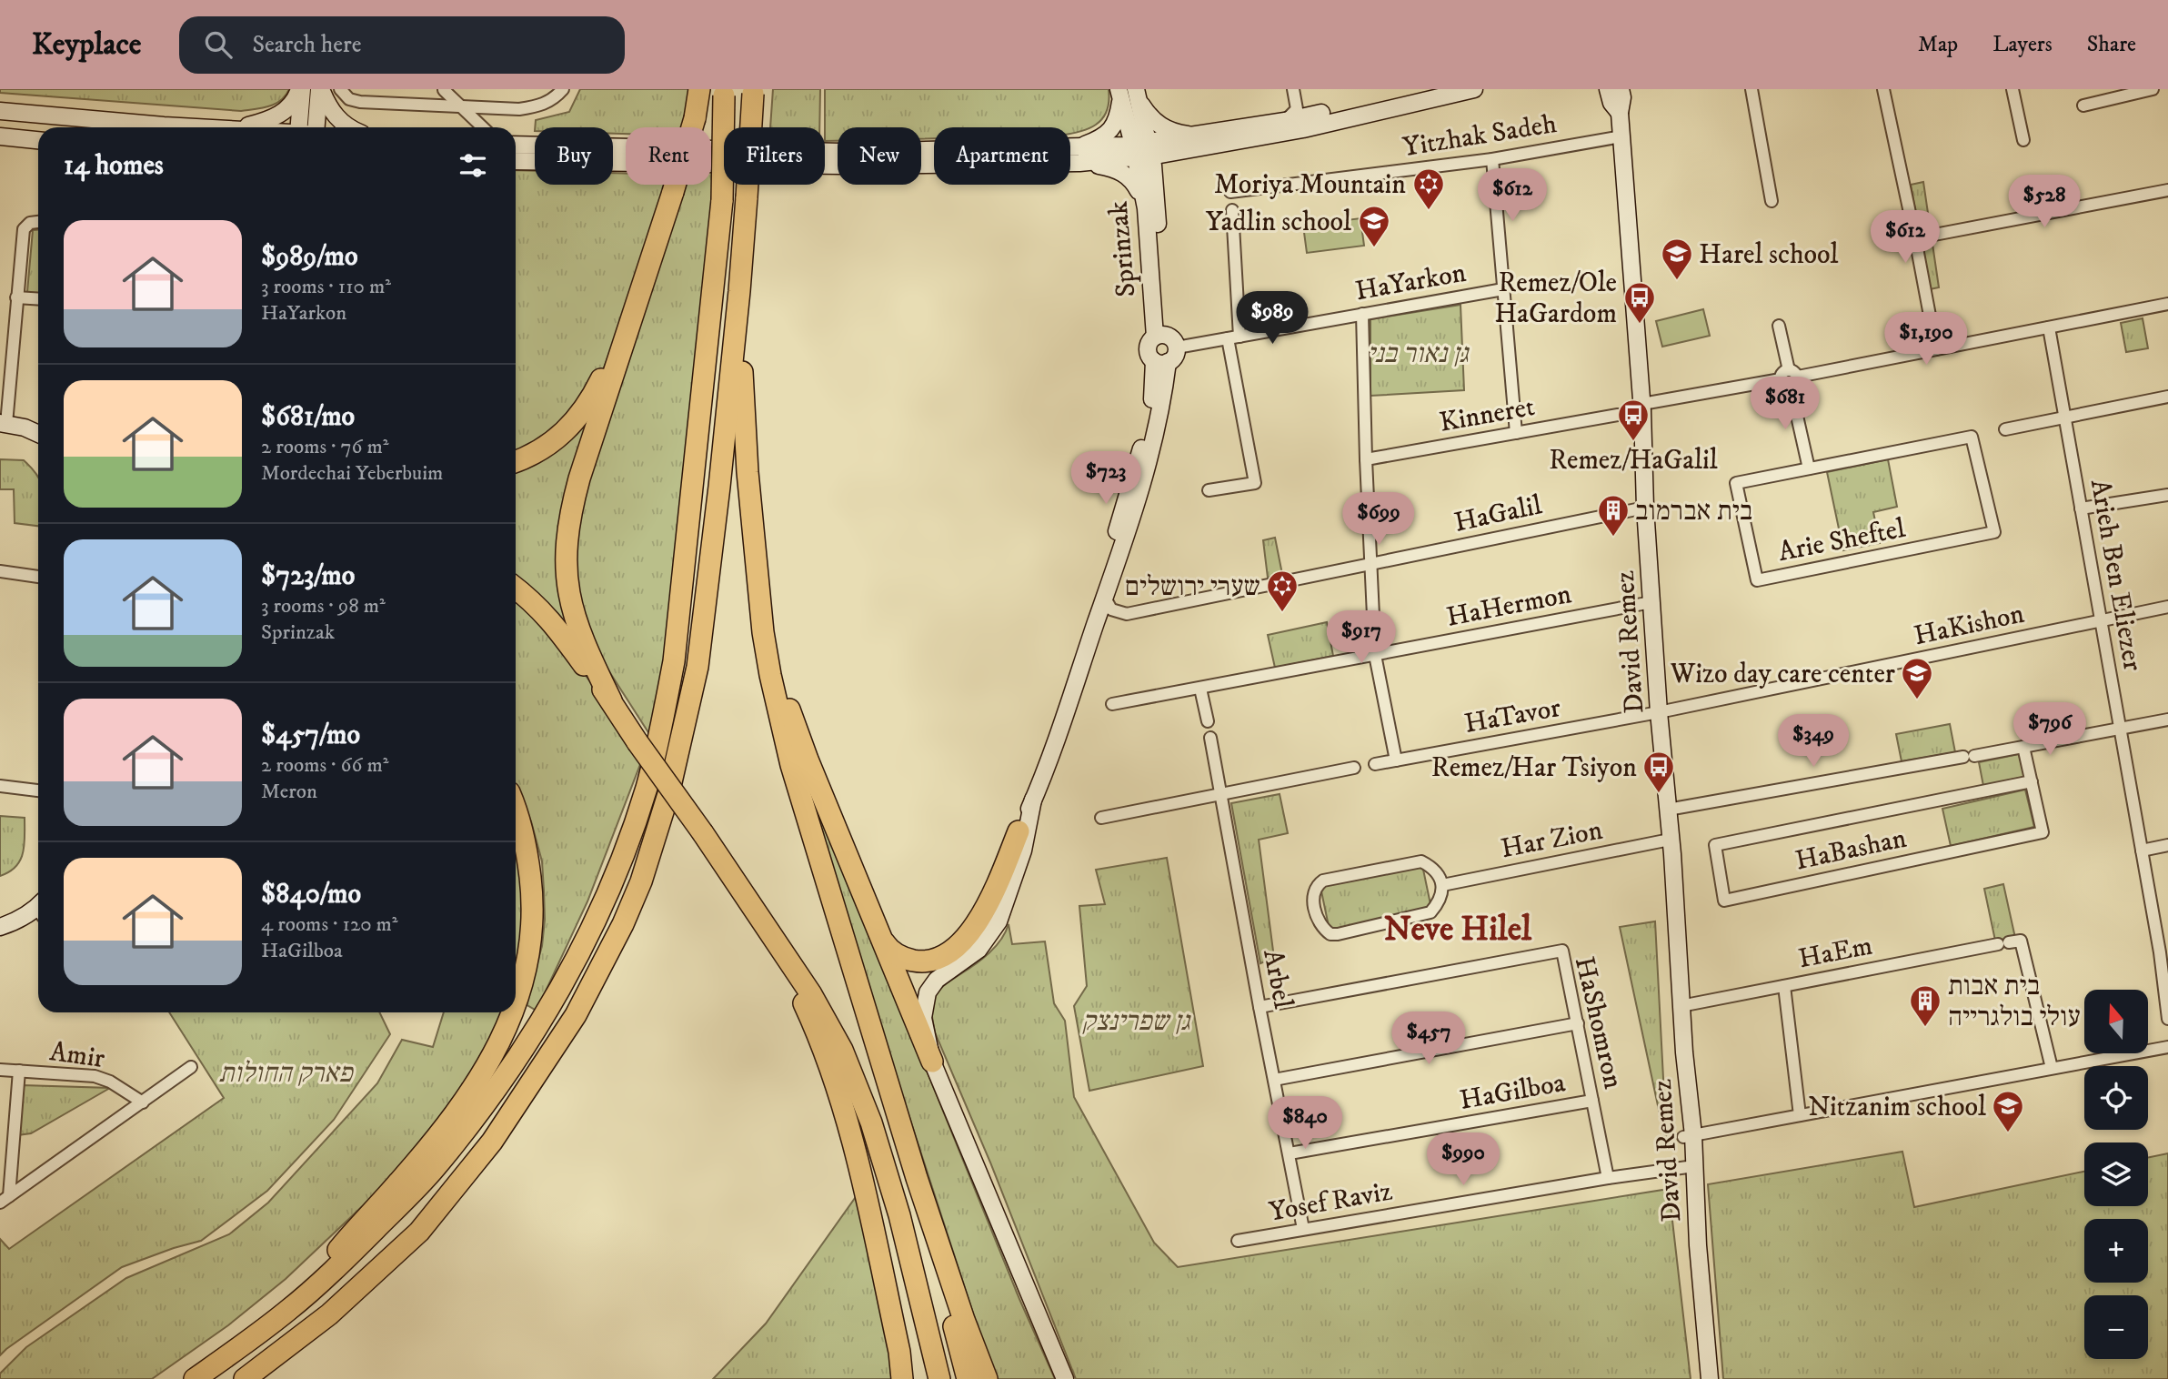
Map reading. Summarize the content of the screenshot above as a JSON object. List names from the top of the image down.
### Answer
{
  "streets": {
    "main road": ["Sprinzak", "David Remez"],
    "street": [
      "Yitzhak Sadeh",
      "HaYarkon",
      "Kinneret",
      "HaGalil",
      "Arie Sheftel",
      "Arieh Ben Eliezer",
      "HaHermon",
      "HaKishon",
      "HaTavor",
      "Har Zion",
      "HaBashan",
      "HaEm",
      "Arbel",
      "HaShomron",
      "Amir",
      "HaGilboa",
      "Yosef Raviz"
    ]
  },
  "crossings": [
    ["Yitzhak Sadeh", "David Remez"],
    ["Sprinzak", "HaYarkon"],
    ["HaGalil", "David Remez"],
    ["Arieh Ben Eliezer", "HaKishon"],
    ["HaHermon", "David Remez"],
    ["HaKishon", "David Remez"],
    ["HaKishon", "HaTavor"],
    ["David Remez", "HaTavor"],
    ["David Remez", "Har Zion"],
    ["David Remez", "HaEm"],
    ["David Remez", "Yosef Raviz"],
    ["Arbel", "HaShomron"],
    ["Arbel", "HaGilboa"],
    ["Arbel", "Yosef Raviz"],
    ["HaShomron", "HaGilboa"],
    ["HaShomron", "Yosef Raviz"]
  ],
  "districts": ["Neve Hilel"],
  "parks": ["גן נאור בני", "גן שפרינצק", "פארק החולות"],
  "places": {
    "synagogue": ["Moriya Mountain", "שערי ירושלים"],
    "school or university": [
      "Yadlin school",
      "Harel school",
      "Wizo day care center",
      "Nitzanim school"
    ],
    "bus stop": ["Remez/Ole HaGardom", "Remez/HaGalil", "Remez/Har Tsiyon"],
    "building": ["בית אברמוב", "בית אבות עולי בולגרייה"]
  },
  "north": "top",
  "page": {
    "header": "Keyplace",
    "search": "Search here",
    "nav": ["Map", "Layers", "Share"],
    "chip": [
      "Buy",
      "Rent",
      "Filters",
      "New",
      "Apartment"
    ],
    "heading": "14 homes",
    "price": [
      "$612",
      "$528",
      "$612",
      "$989",
      "$1,190",
      "$681",
      "$723",
      "$699",
      "$917",
      "$796",
      "$349",
      "$457",
      "$840",
      "$990"
    ],
    "list": [
      {
        "name": "$989/mo",
        "note": "3 rooms · 110 m² · HaYarkon"
      },
      {
        "name": "$681/mo",
        "note": "2 rooms · 76 m² · Mordechai Yeberbuim"
      },
      {
        "name": "$723/mo",
        "note": "3 rooms · 98 m² · Sprinzak"
      },
      {
        "name": "$457/mo",
        "note": "2 rooms · 66 m² · Meron"
      },
      {
        "name": "$840/mo",
        "note": "4 rooms · 120 m² · HaGilboa"
      }
    ],
    "map_buttons": ["+", "−"]
  }
}
